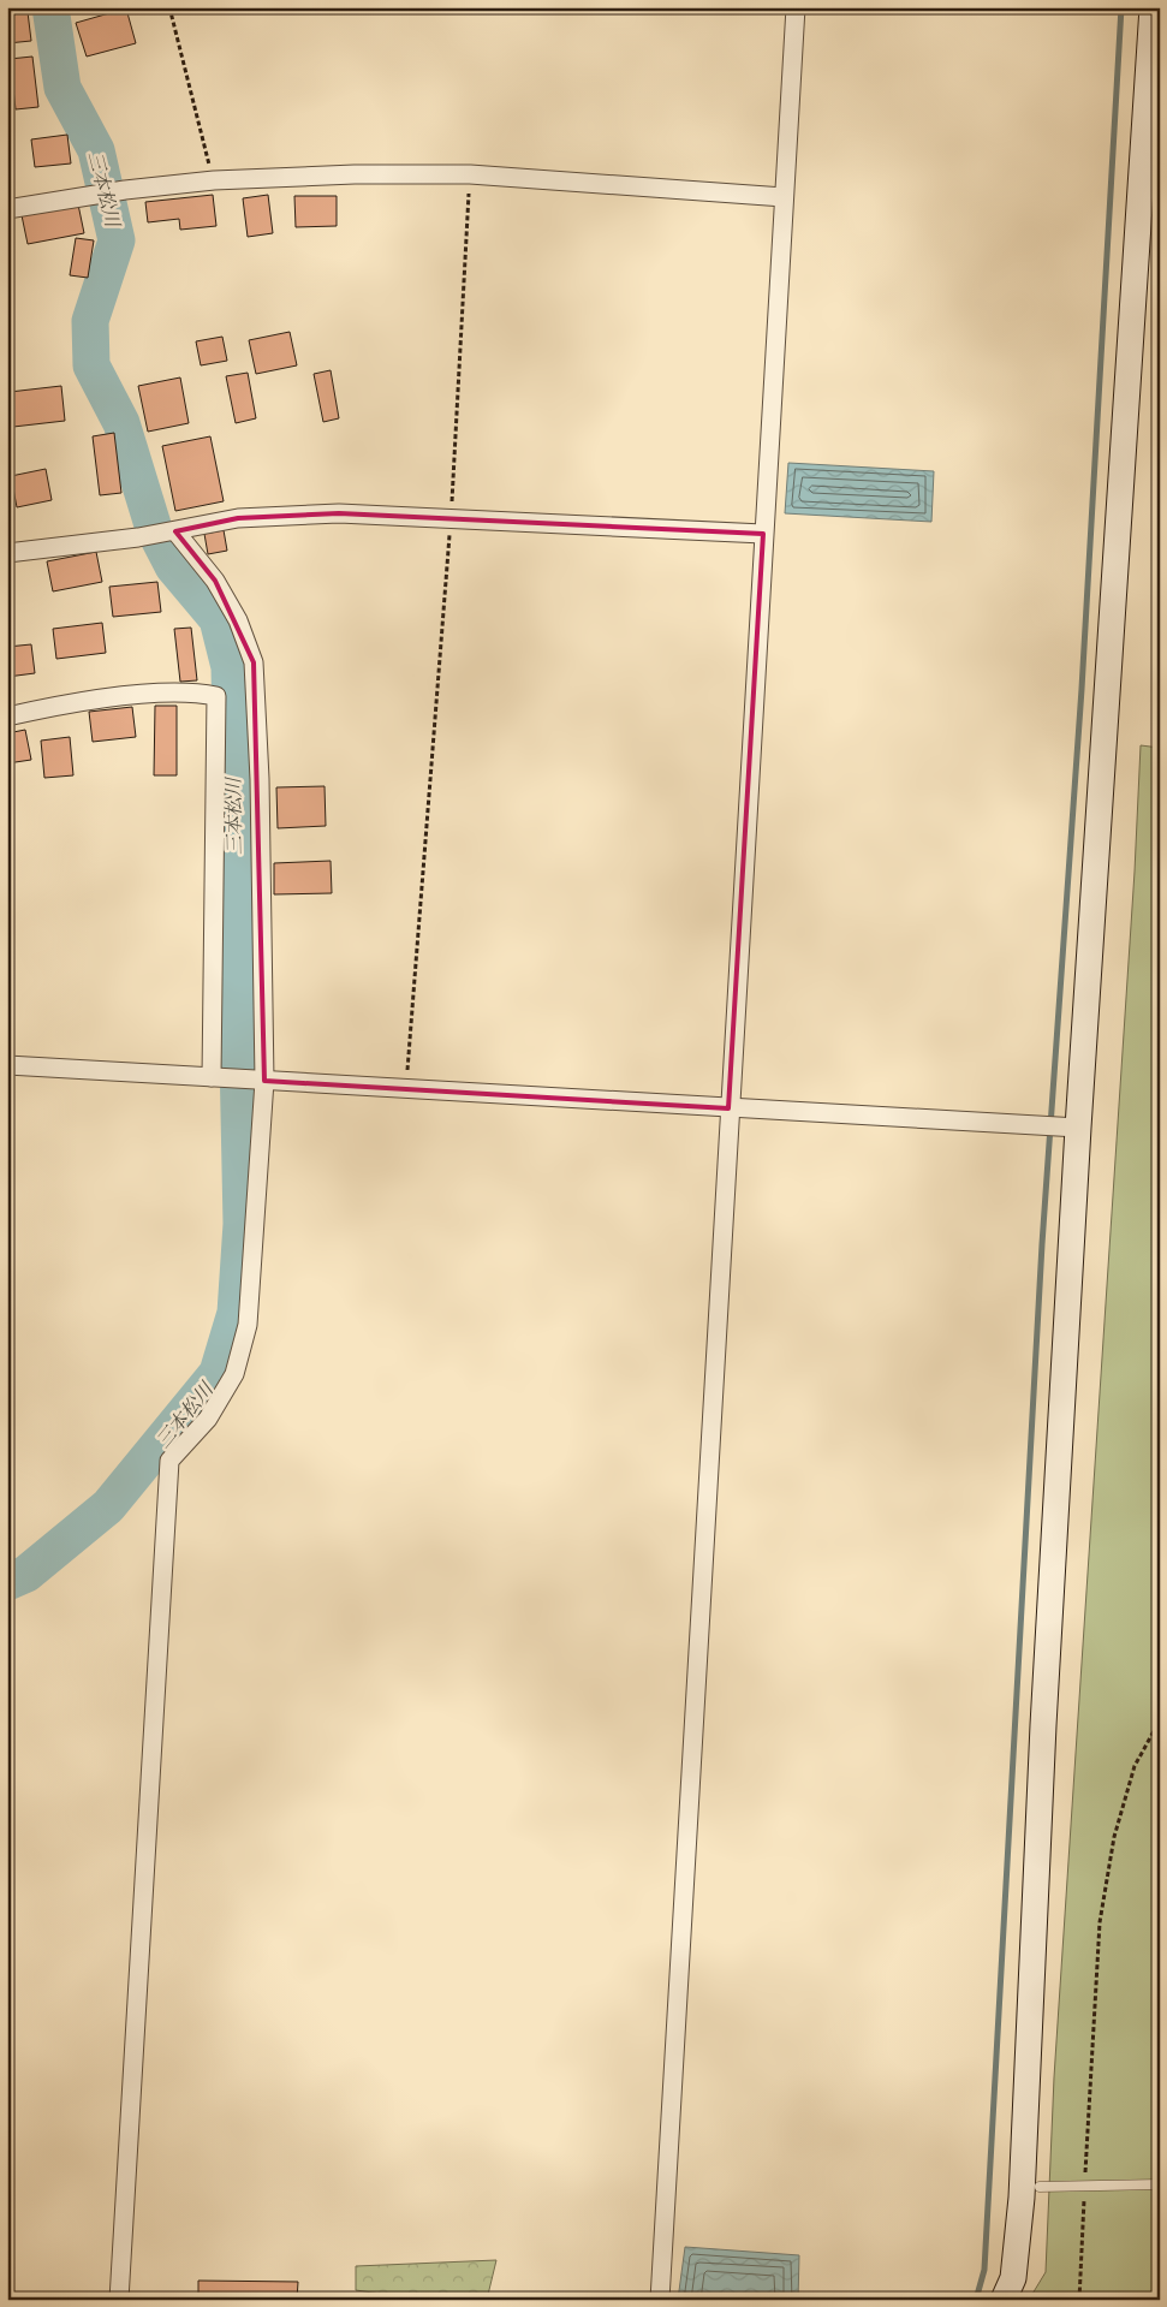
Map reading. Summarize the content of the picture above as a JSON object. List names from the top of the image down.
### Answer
{
  "water": ["三本松川"]
}
